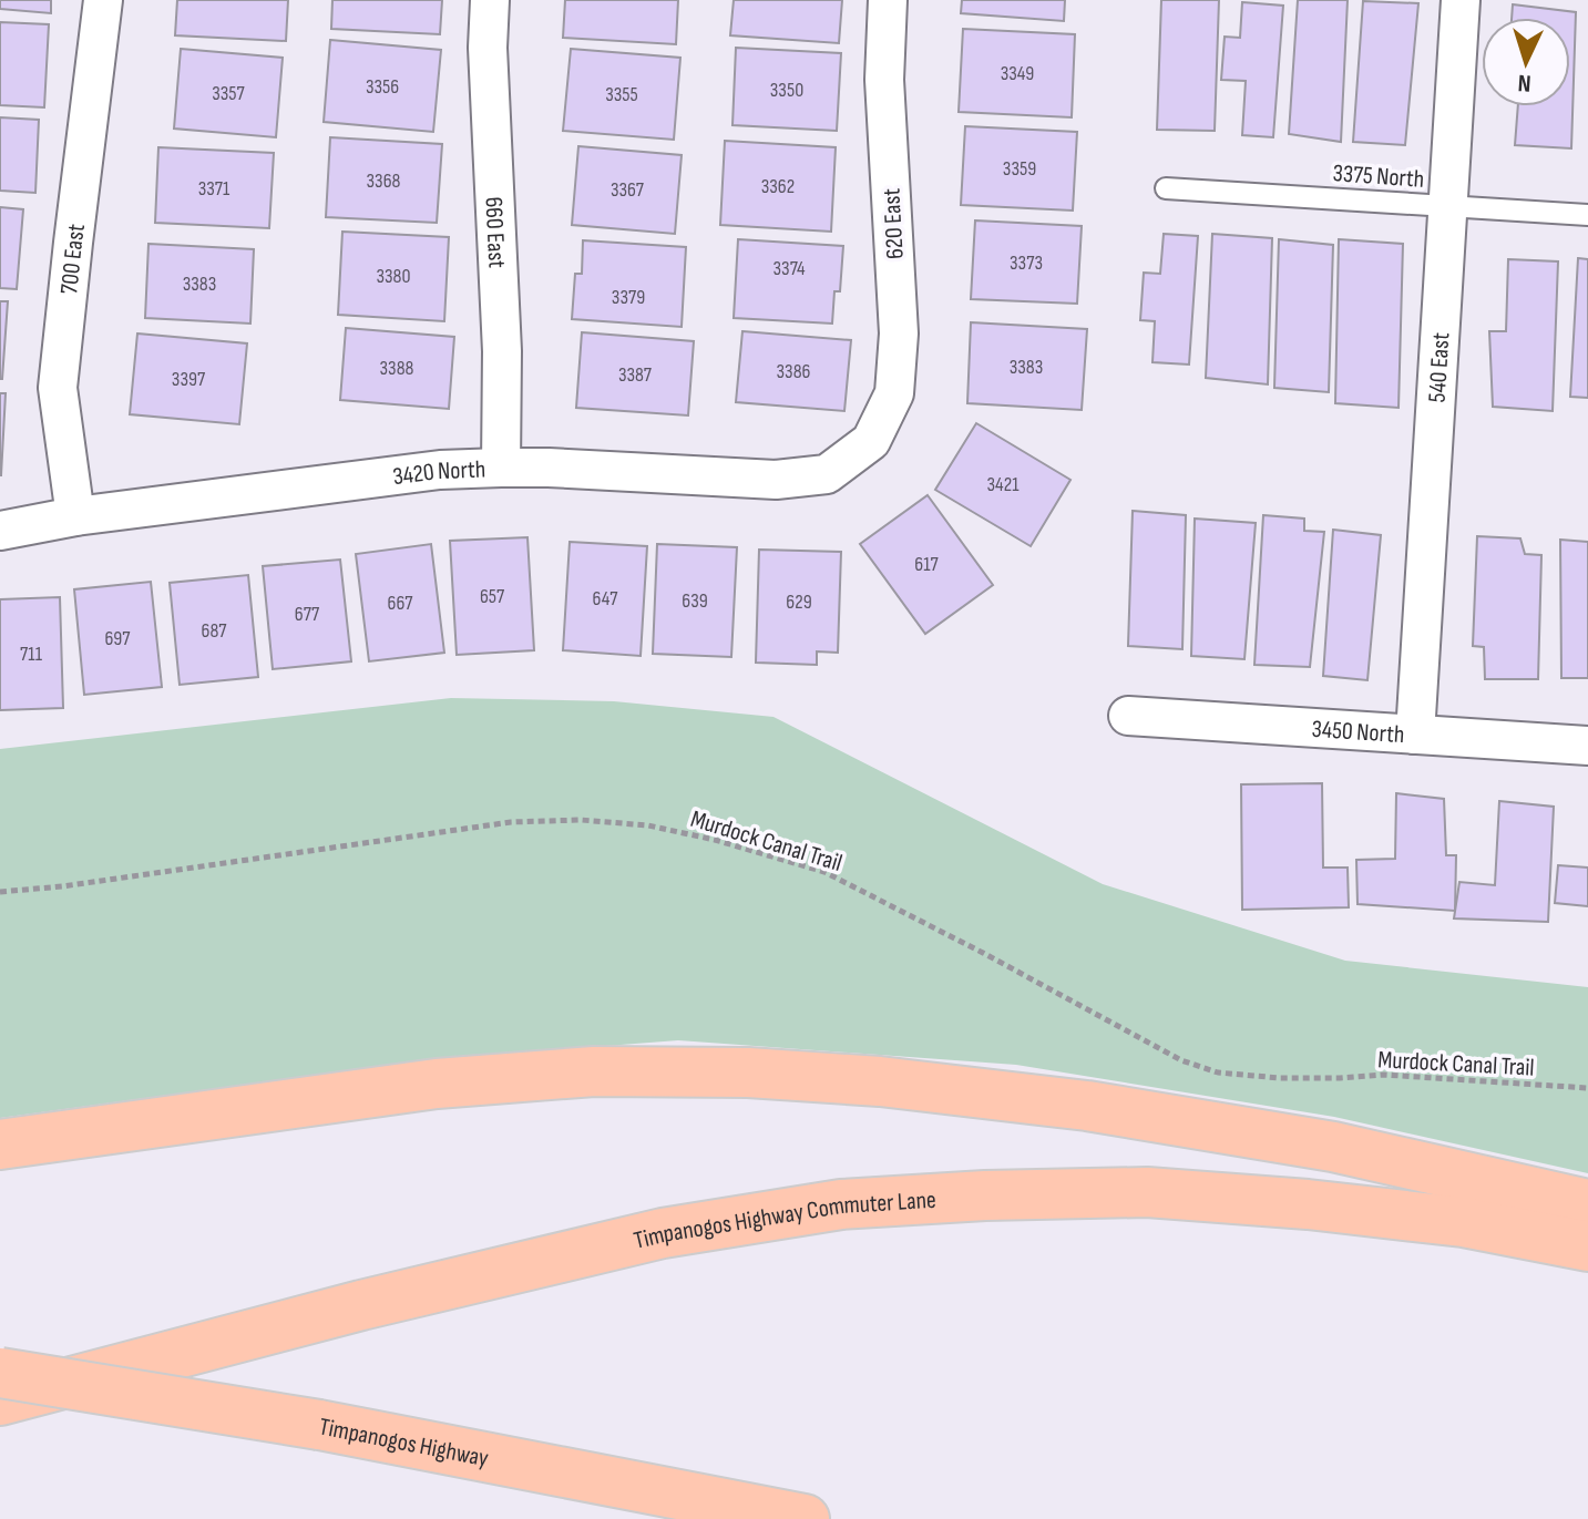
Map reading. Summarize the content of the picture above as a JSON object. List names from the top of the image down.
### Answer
{
  "streets": {
    "main road": ["Timpanogos Highway Commuter Lane", "Timpanogos Highway"],
    "street": [
      "620 East",
      "660 East",
      "700 East",
      "540 East",
      "3420 North",
      "3450 North"
    ],
    "lane": ["3375 North"],
    "path": ["Murdock Canal Trail"]
  },
  "crossings": [
    ["3375 North", "540 East"],
    ["620 East", "3420 North"],
    ["660 East", "3420 North"],
    ["700 East", "3420 North"],
    ["540 East", "3450 North"]
  ],
  "house_numbers": [
    "3349",
    "3356",
    "3350",
    "3357",
    "3355",
    "3359",
    "3368",
    "3362",
    "3371",
    "3367",
    "3373",
    "3374",
    "3380",
    "3383",
    "3379",
    "3383",
    "3388",
    "3386",
    "3387",
    "3397",
    "3421",
    "617",
    "657",
    "647",
    "639",
    "629",
    "667",
    "677",
    "687",
    "697",
    "711"
  ],
  "north": "bottom"
}
